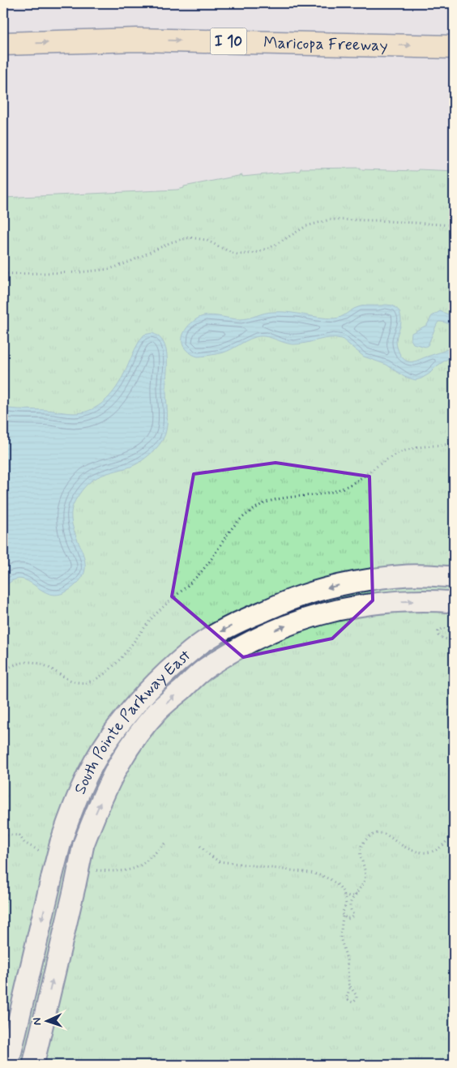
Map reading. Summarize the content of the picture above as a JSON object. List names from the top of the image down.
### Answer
{
  "streets": {
    "highway": ["I 10", "Maricopa Freeway"],
    "main road": ["South Pointe Parkway East"]
  },
  "one_way": ["Maricopa Freeway"],
  "north": "left"
}
